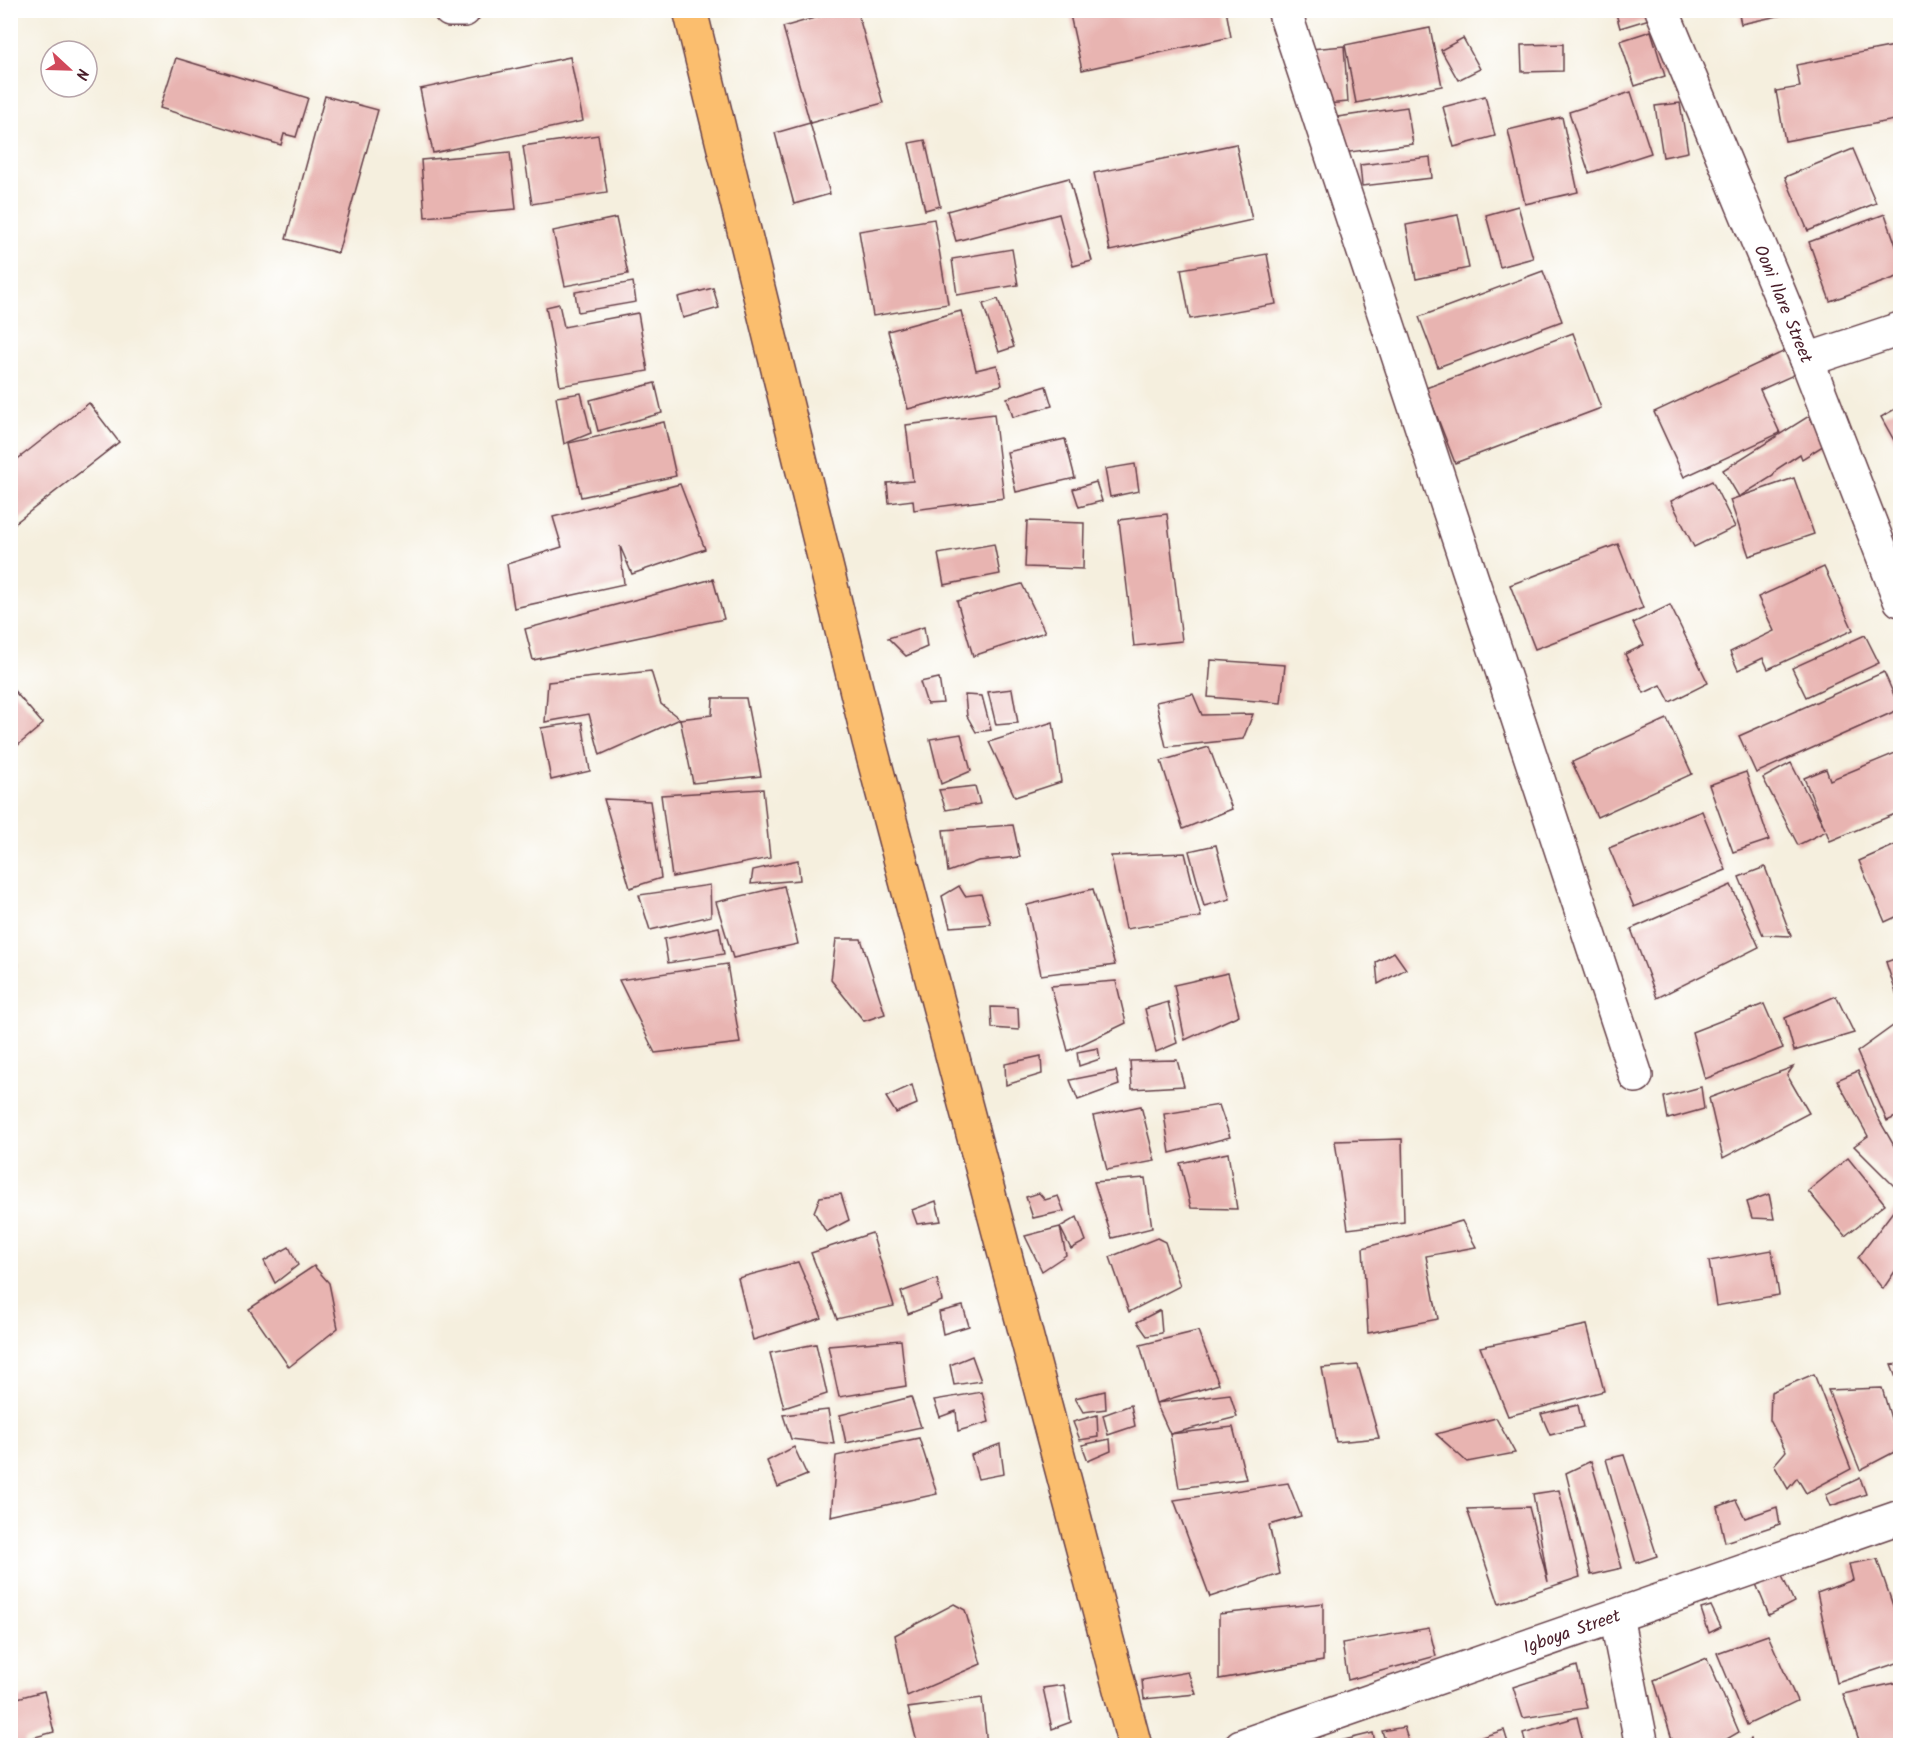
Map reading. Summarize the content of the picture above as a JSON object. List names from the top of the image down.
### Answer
{
  "streets": {
    "street": ["Ooni Ilare Street", "Igboya Street"]
  },
  "north": "right"
}
